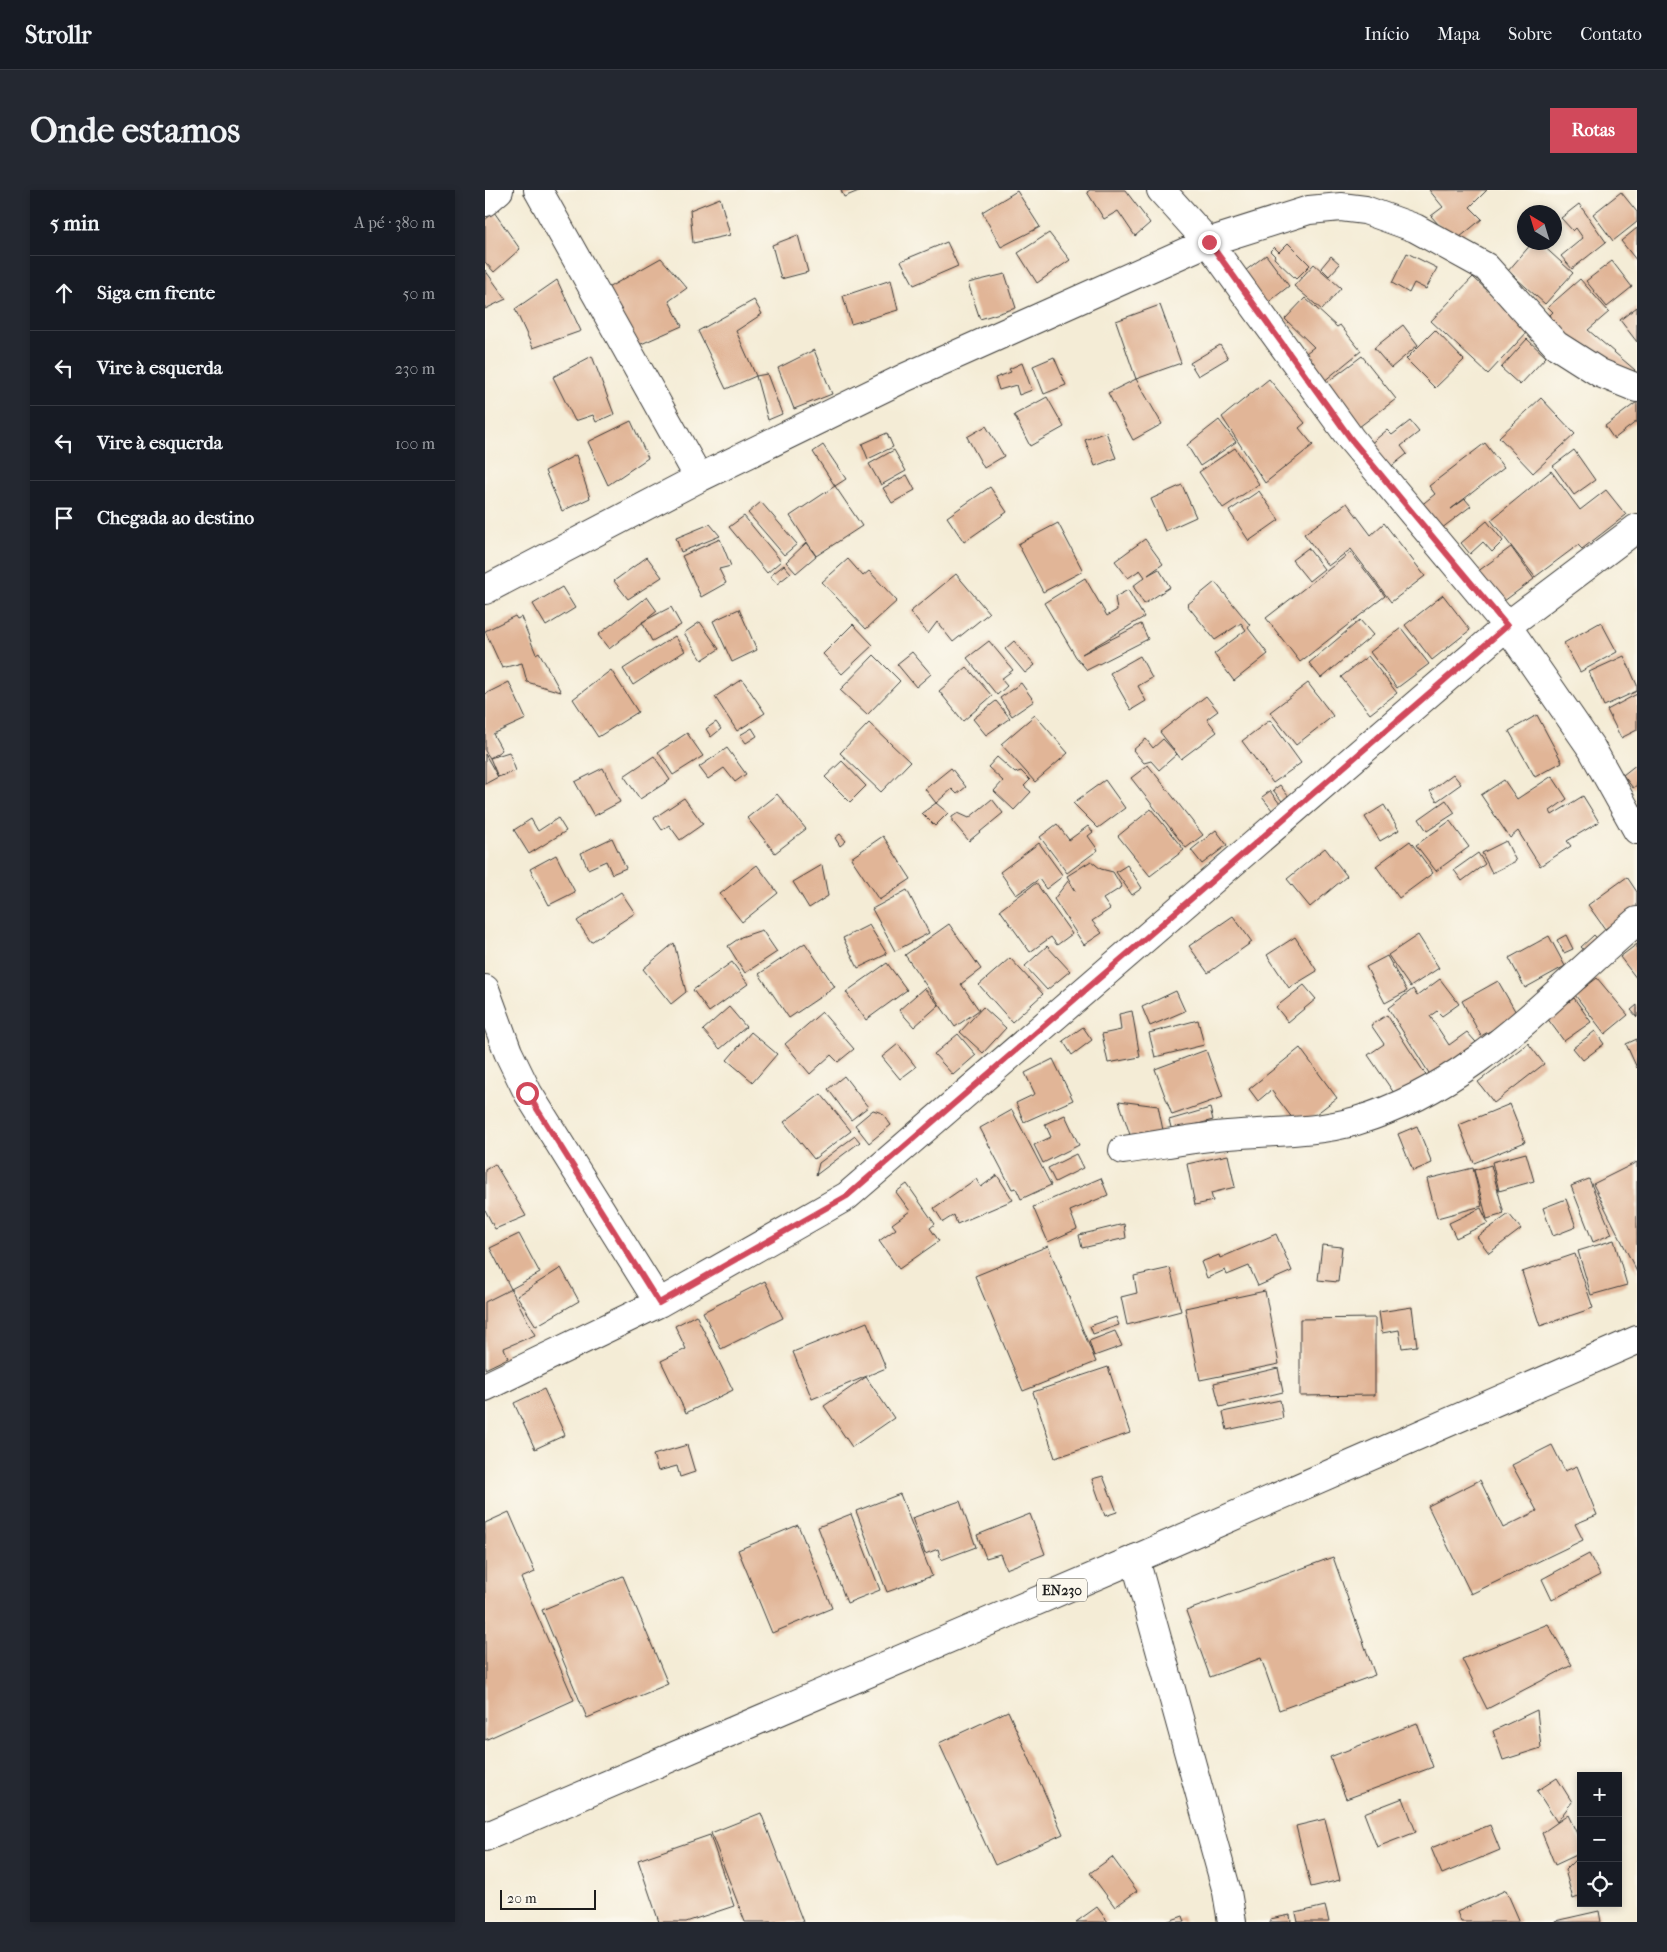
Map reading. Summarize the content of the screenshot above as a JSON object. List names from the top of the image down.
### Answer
{
  "streets": {
    "street": ["EN230"]
  },
  "scale_bar": "20 m",
  "north": "top left",
  "page": {
    "header": "Strollr",
    "nav": [
      "Início",
      "Mapa",
      "Sobre",
      "Contato"
    ],
    "buttons": "Rotas",
    "title": "Onde estamos",
    "heading": ["5 min", "A pé · 380 m"],
    "list": [
      ["Siga em frente", "50 m"],
      ["Vire à esquerda", "230 m"],
      ["Vire à esquerda", "100 m"],
      "Chegada ao destino"
    ],
    "map_buttons": ["+", "−"],
    "scale": "20 m"
  }
}
